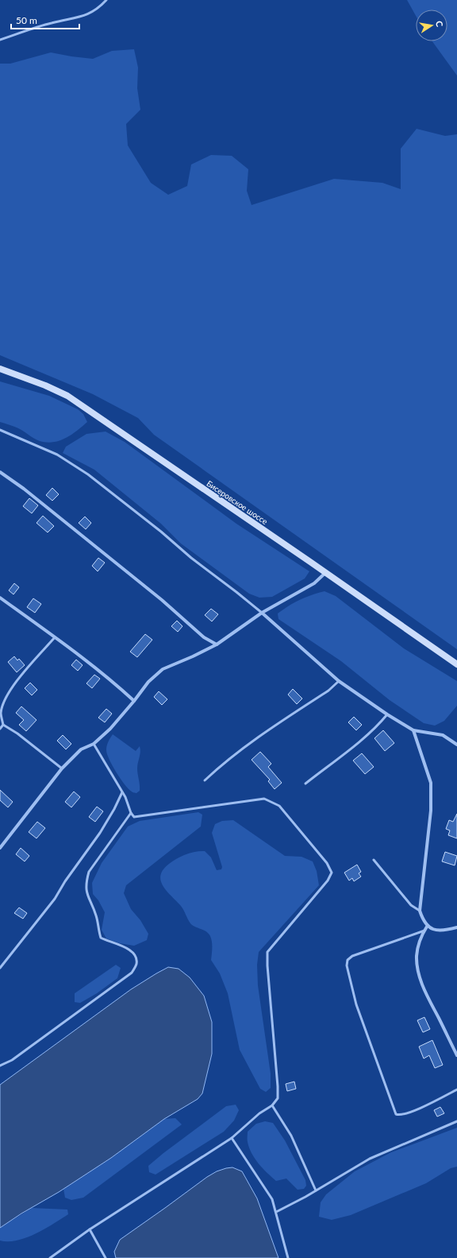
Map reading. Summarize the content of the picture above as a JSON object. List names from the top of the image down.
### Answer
{
  "streets": {
    "main road": ["Бисеровское шоссе"]
  },
  "scale_bar": "50 m",
  "north": "right"
}
